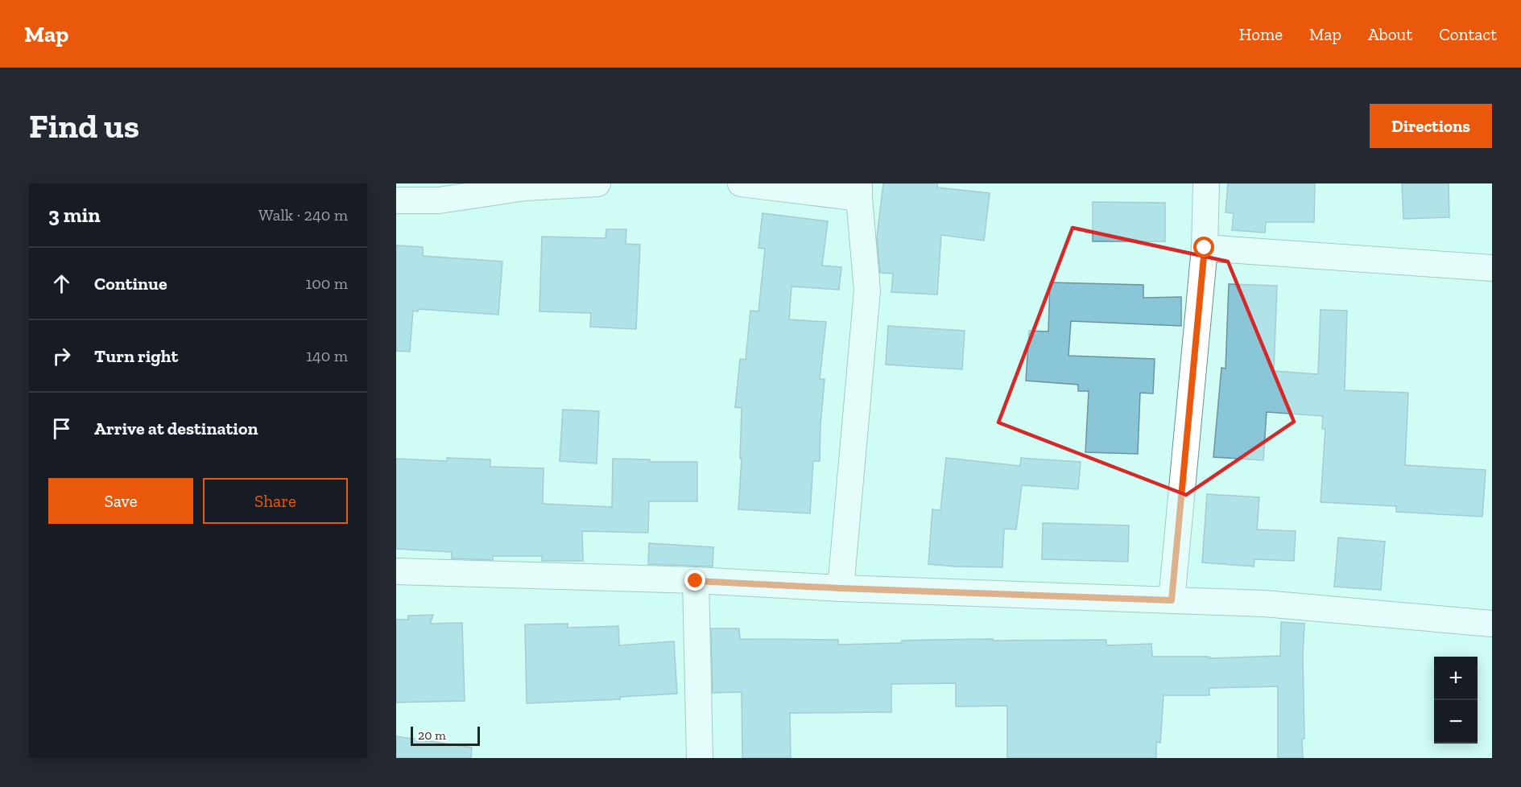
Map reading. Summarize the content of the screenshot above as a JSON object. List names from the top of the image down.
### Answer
{
  "scale_bar": "20 m",
  "page": {
    "header": "Map",
    "nav": [
      "Home",
      "Map",
      "About",
      "Contact"
    ],
    "buttons": [
      "Directions",
      ["Save", "Share"]
    ],
    "title": "Find us",
    "heading": ["3 min", "Walk · 240 m"],
    "list": [
      ["Continue", "100 m"],
      ["Turn right", "140 m"],
      "Arrive at destination"
    ],
    "map_buttons": ["+", "−"],
    "scale": "20 m"
  }
}
